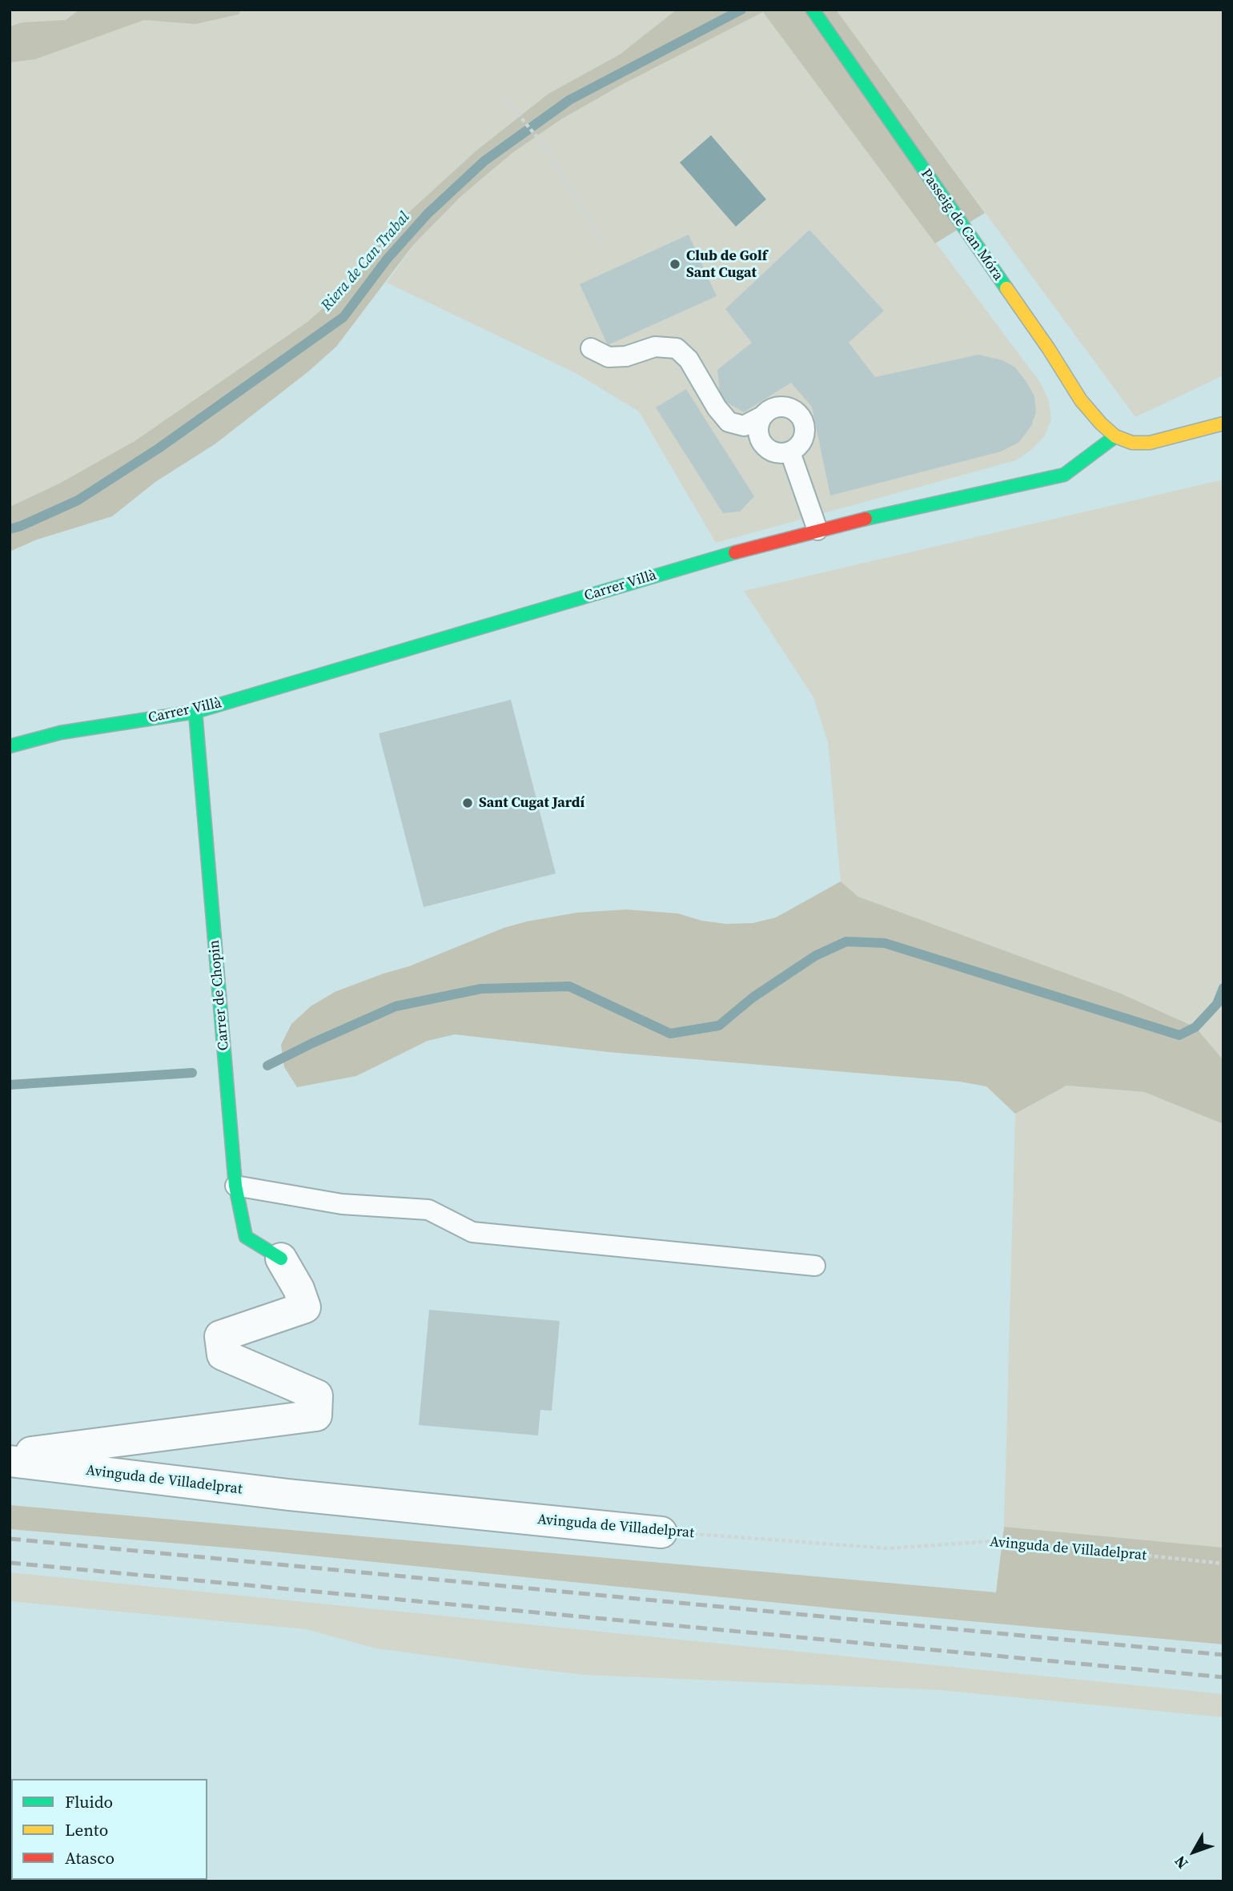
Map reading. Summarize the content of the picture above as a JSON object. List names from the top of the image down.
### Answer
{
  "streets": {
    "street": [
      "Passeig de Can Móra",
      "Carrer Villà",
      "Carrer de Chopin",
      "Avinguda de Villadelprat"
    ]
  },
  "crossings": [
    ["Passeig de Can Móra", "Carrer Villà"],
    ["Carrer Villà", "Carrer de Chopin"]
  ],
  "water": ["Riera de Can Trabal"],
  "places": ["Club de Golf Sant Cugat", "Sant Cugat Jardí"],
  "legend": ["Fluido", "Lento", "Atasco"],
  "north": "bottom left"
}
